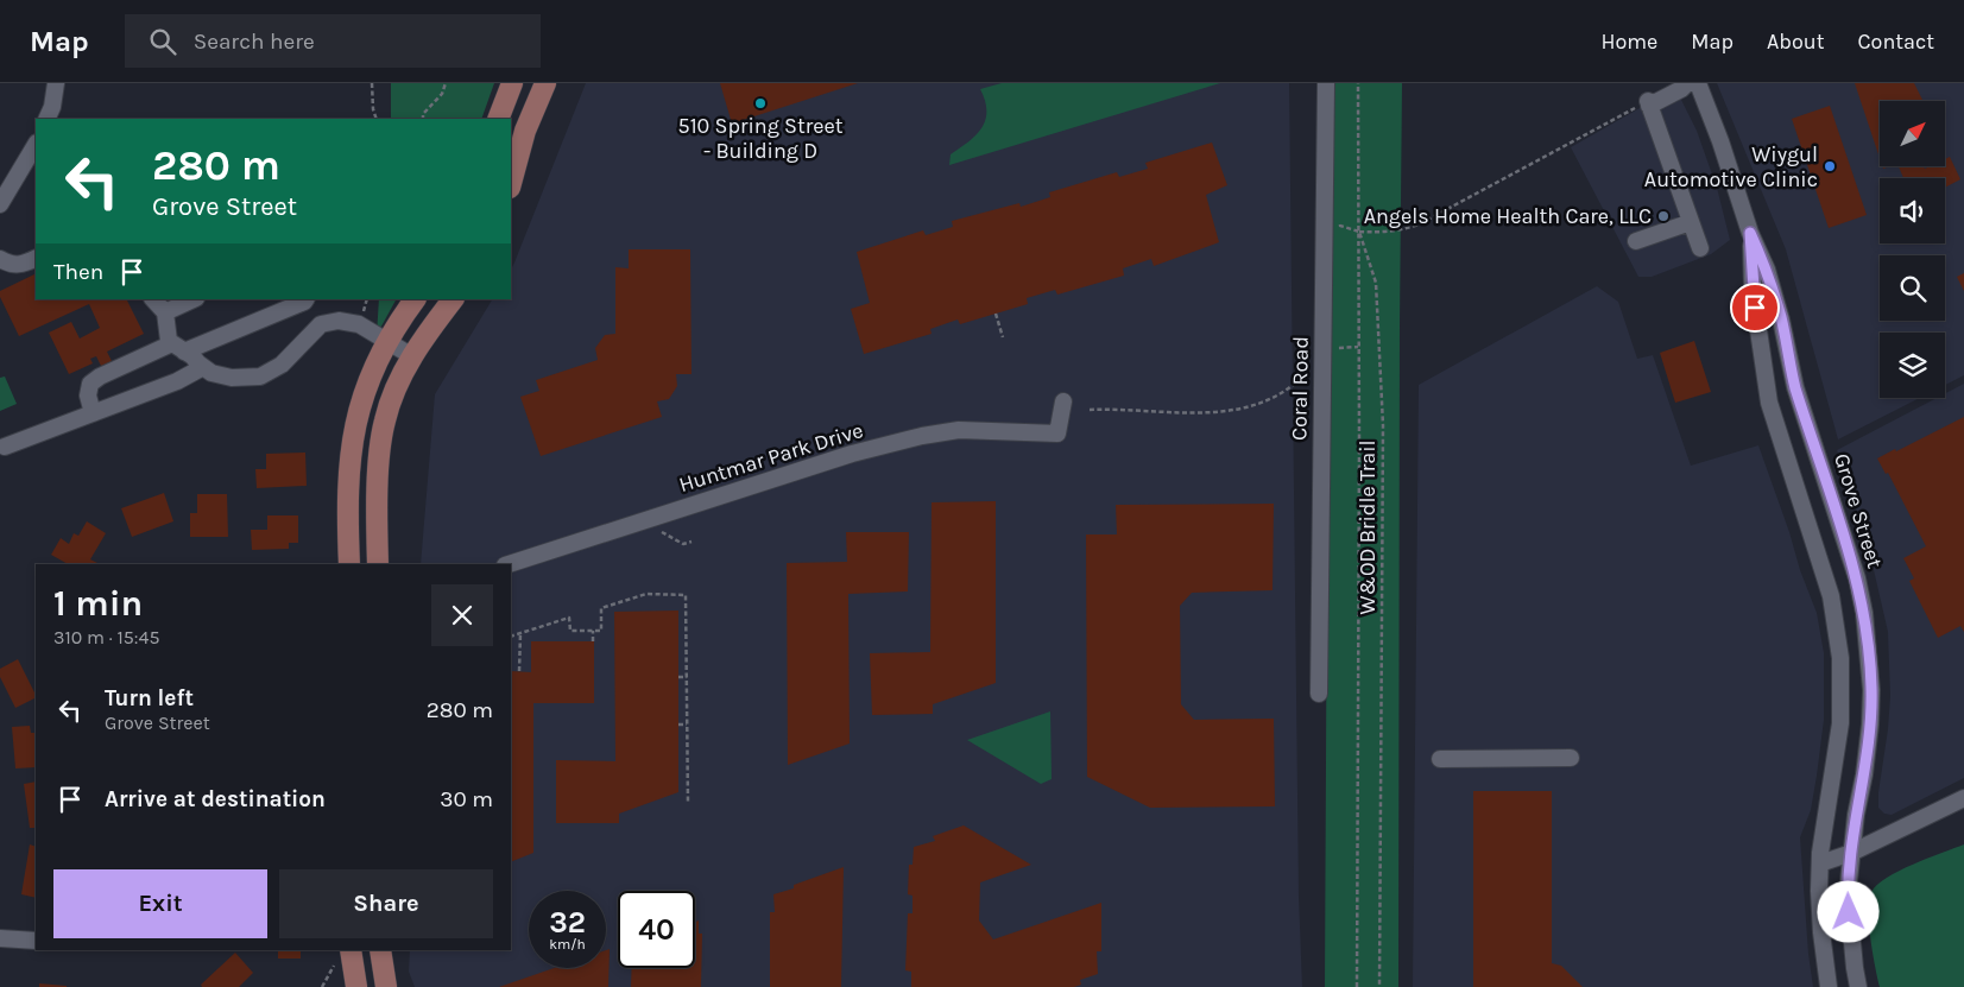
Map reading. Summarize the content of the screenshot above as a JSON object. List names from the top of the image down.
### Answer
{
  "streets": {
    "street": ["Coral Road", "Huntmar Park Drive", "Grove Street"],
    "path": ["W&OD Bridle Trail"]
  },
  "places": ["510 Spring Street - Building D", "Wiygul Automotive Clinic", "Angels Home Health Care, LLC"],
  "north": "top right",
  "page": {
    "header": "Map",
    "search": "Search here",
    "nav": [
      "Home",
      "Map",
      "About",
      "Contact"
    ],
    "turn": ["280 m", "Grove Street"],
    "then": "Then",
    "heading": ["1 min", "310 m · 15:45"],
    "list": [
      {
        "name": "Turn left",
        "note": "Grove Street",
        "value": "280 m"
      },
      {
        "name": "Arrive at destination",
        "value": "30 m"
      }
    ],
    "buttons": ["Exit", "Share"],
    "speed": "32 km/h",
    "limit": "40"
  }
}
